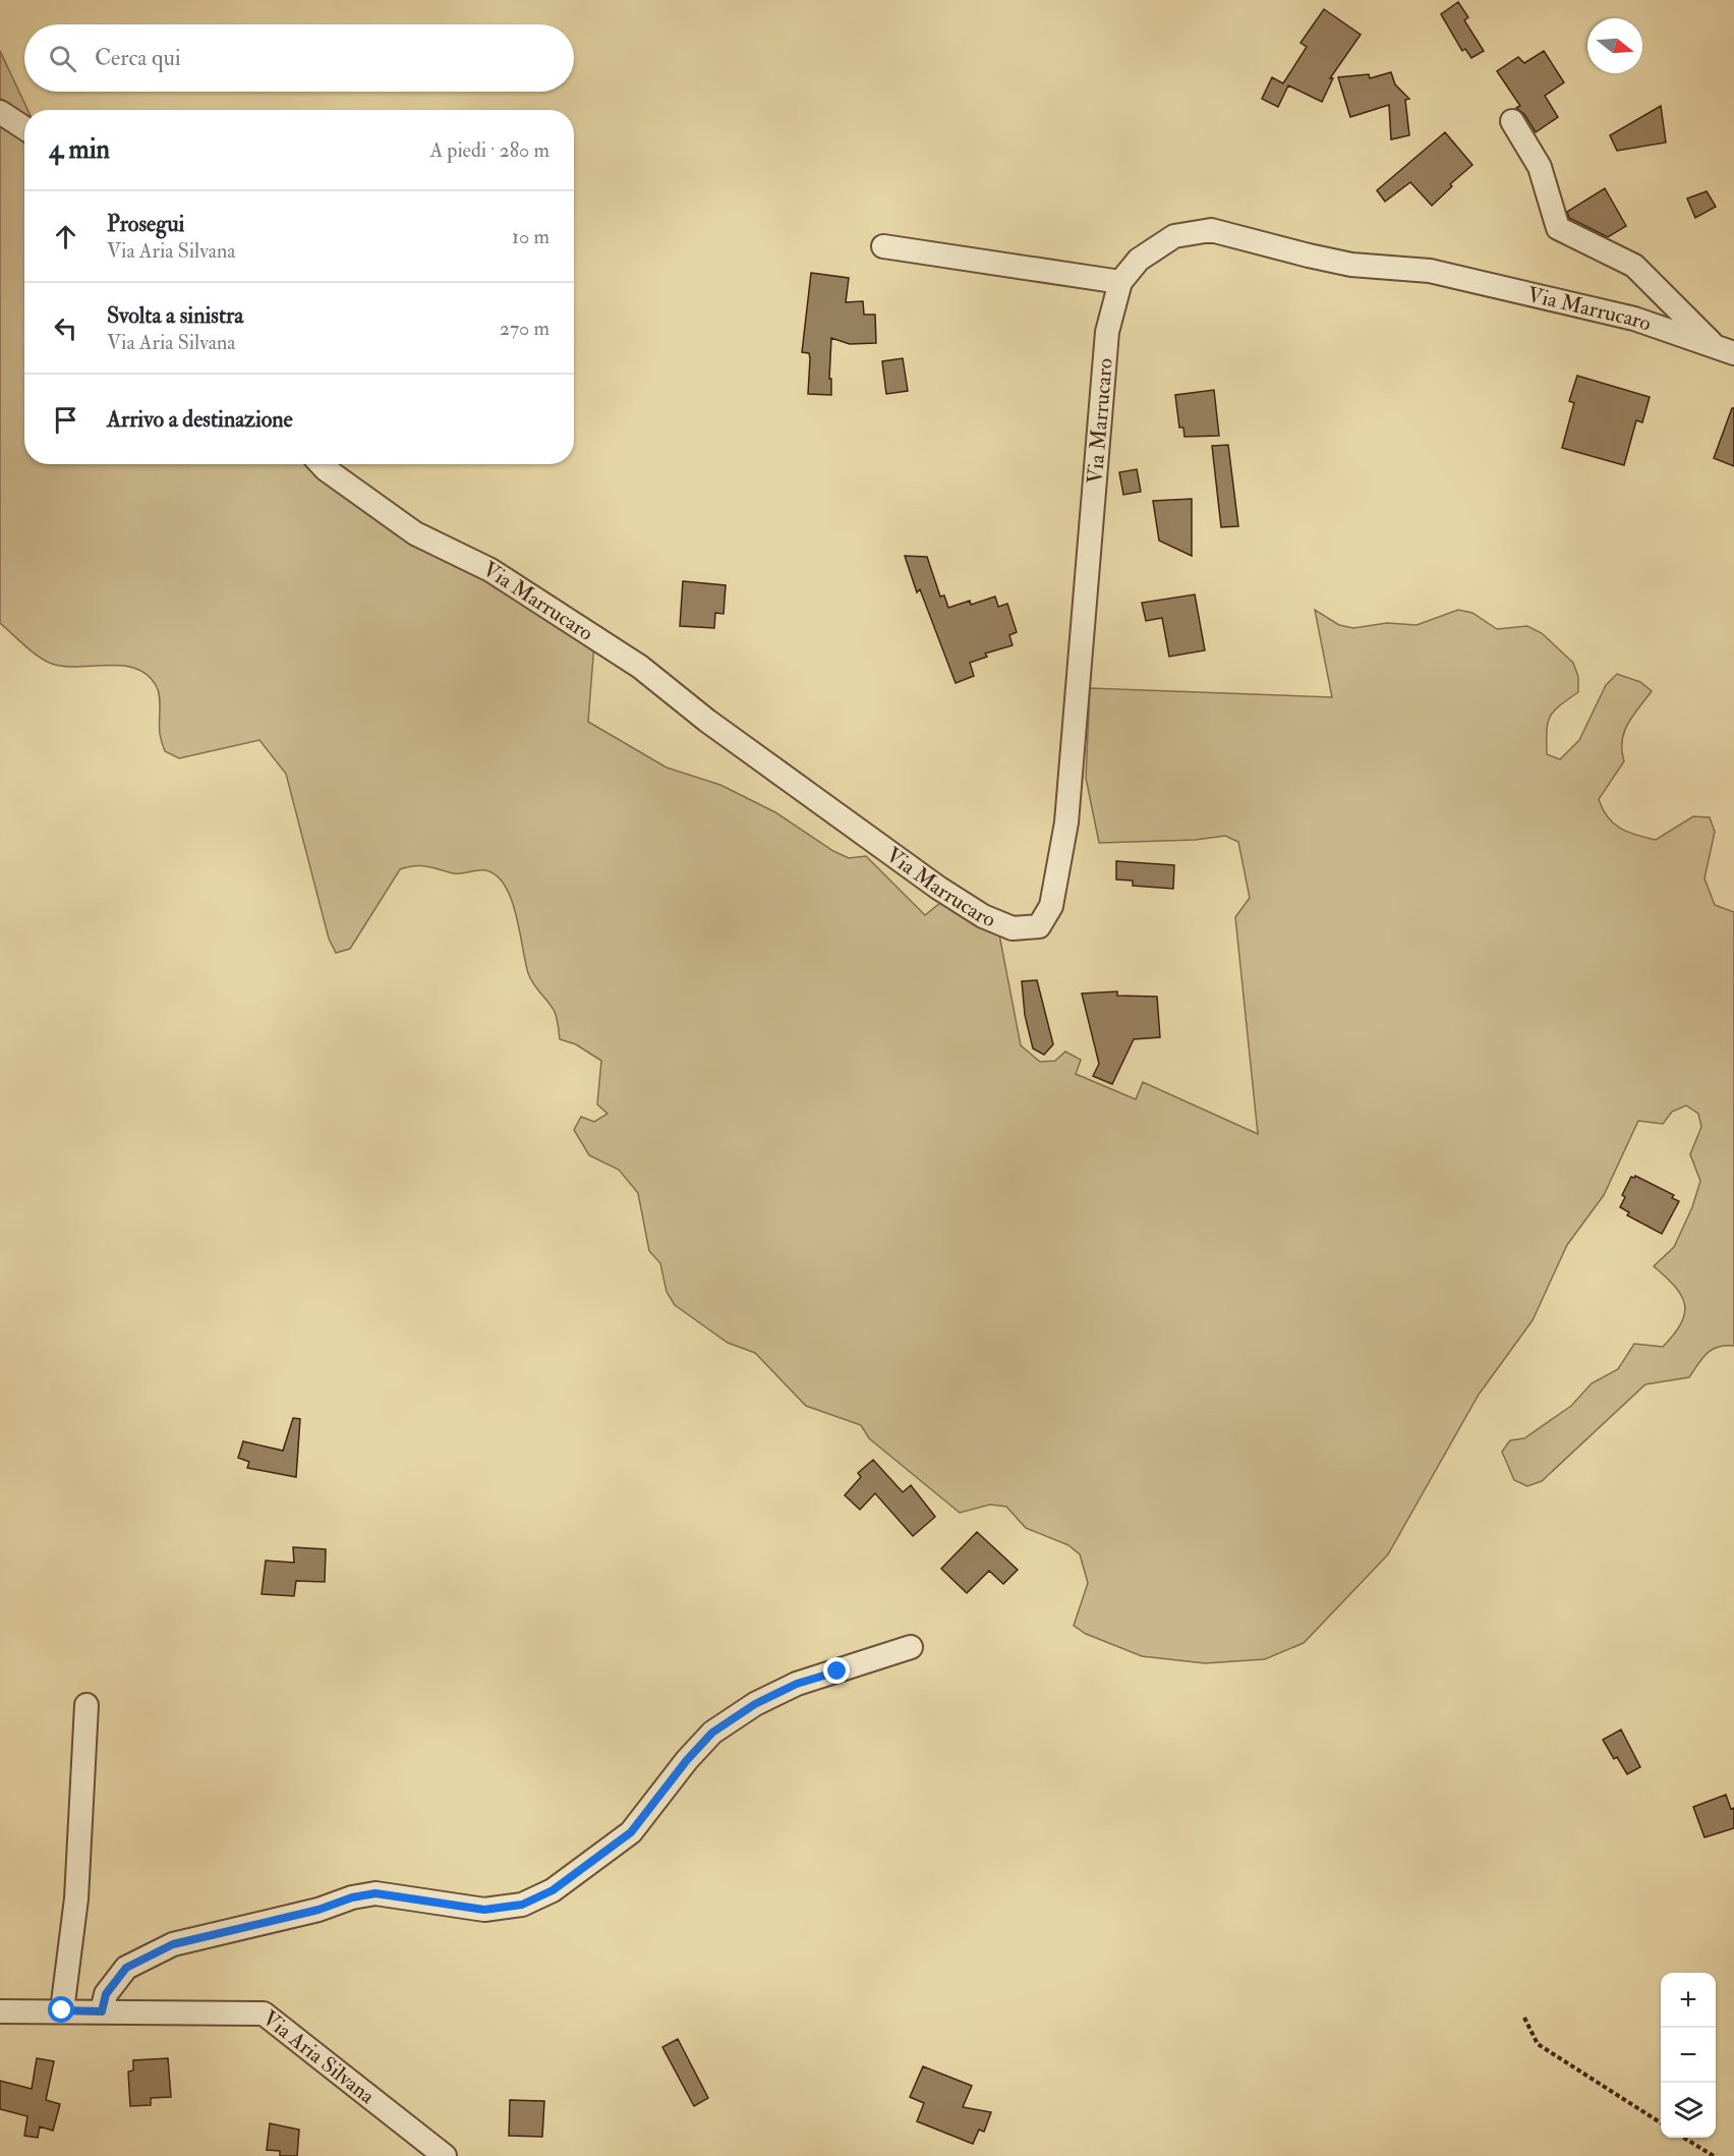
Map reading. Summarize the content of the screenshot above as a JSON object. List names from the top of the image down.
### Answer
{
  "streets": {
    "street": ["Via Marrucaro", "Via Aria Silvana"]
  },
  "north": "right",
  "page": {
    "search": "Cerca qui",
    "heading": ["4 min", "A piedi · 280 m"],
    "list": [
      ["Prosegui", "Via Aria Silvana", "10 m"],
      ["Svolta a sinistra", "Via Aria Silvana", "270 m"],
      "Arrivo a destinazione"
    ],
    "map_buttons": ["+", "−"]
  }
}
